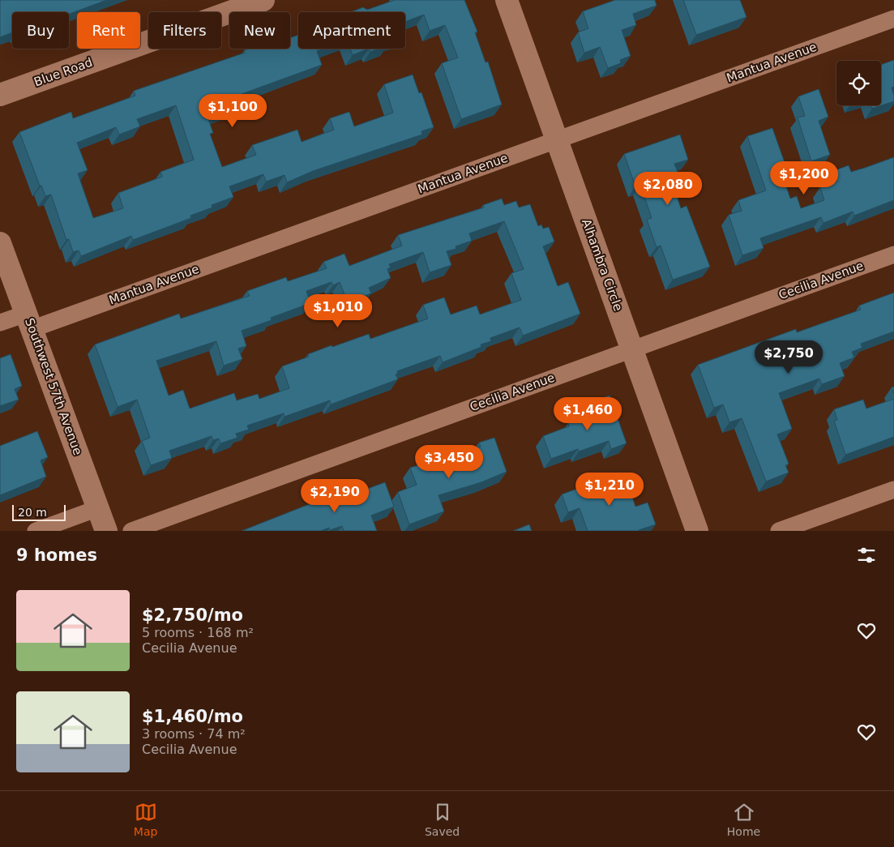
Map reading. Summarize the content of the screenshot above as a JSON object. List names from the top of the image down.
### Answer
{
  "streets": {
    "street": [
      "Mantua Avenue",
      "Blue Road",
      "Alhambra Circle",
      "Cecilia Avenue",
      "Southwest 57th Avenue"
    ]
  },
  "crossings": [
    ["Mantua Avenue", "Alhambra Circle"],
    ["Mantua Avenue", "Southwest 57th Avenue"],
    ["Alhambra Circle", "Cecilia Avenue"]
  ],
  "scale_bar": "20 m",
  "page": {
    "chip": [
      "Buy",
      "Rent",
      "Filters",
      "New",
      "Apartment"
    ],
    "price": [
      "$1,100",
      "$1,200",
      "$2,080",
      "$1,010",
      "$2,750",
      "$1,460",
      "$3,450",
      "$1,210",
      "$2,190"
    ],
    "scale": "20 m",
    "heading": "9 homes",
    "list": [
      {
        "name": "$2,750/mo",
        "note": "5 rooms · 168 m² · Cecilia Avenue"
      },
      {
        "name": "$1,460/mo",
        "note": "3 rooms · 74 m² · Cecilia Avenue"
      }
    ],
    "tabs": ["Map", "Saved", "Home"]
  }
}
